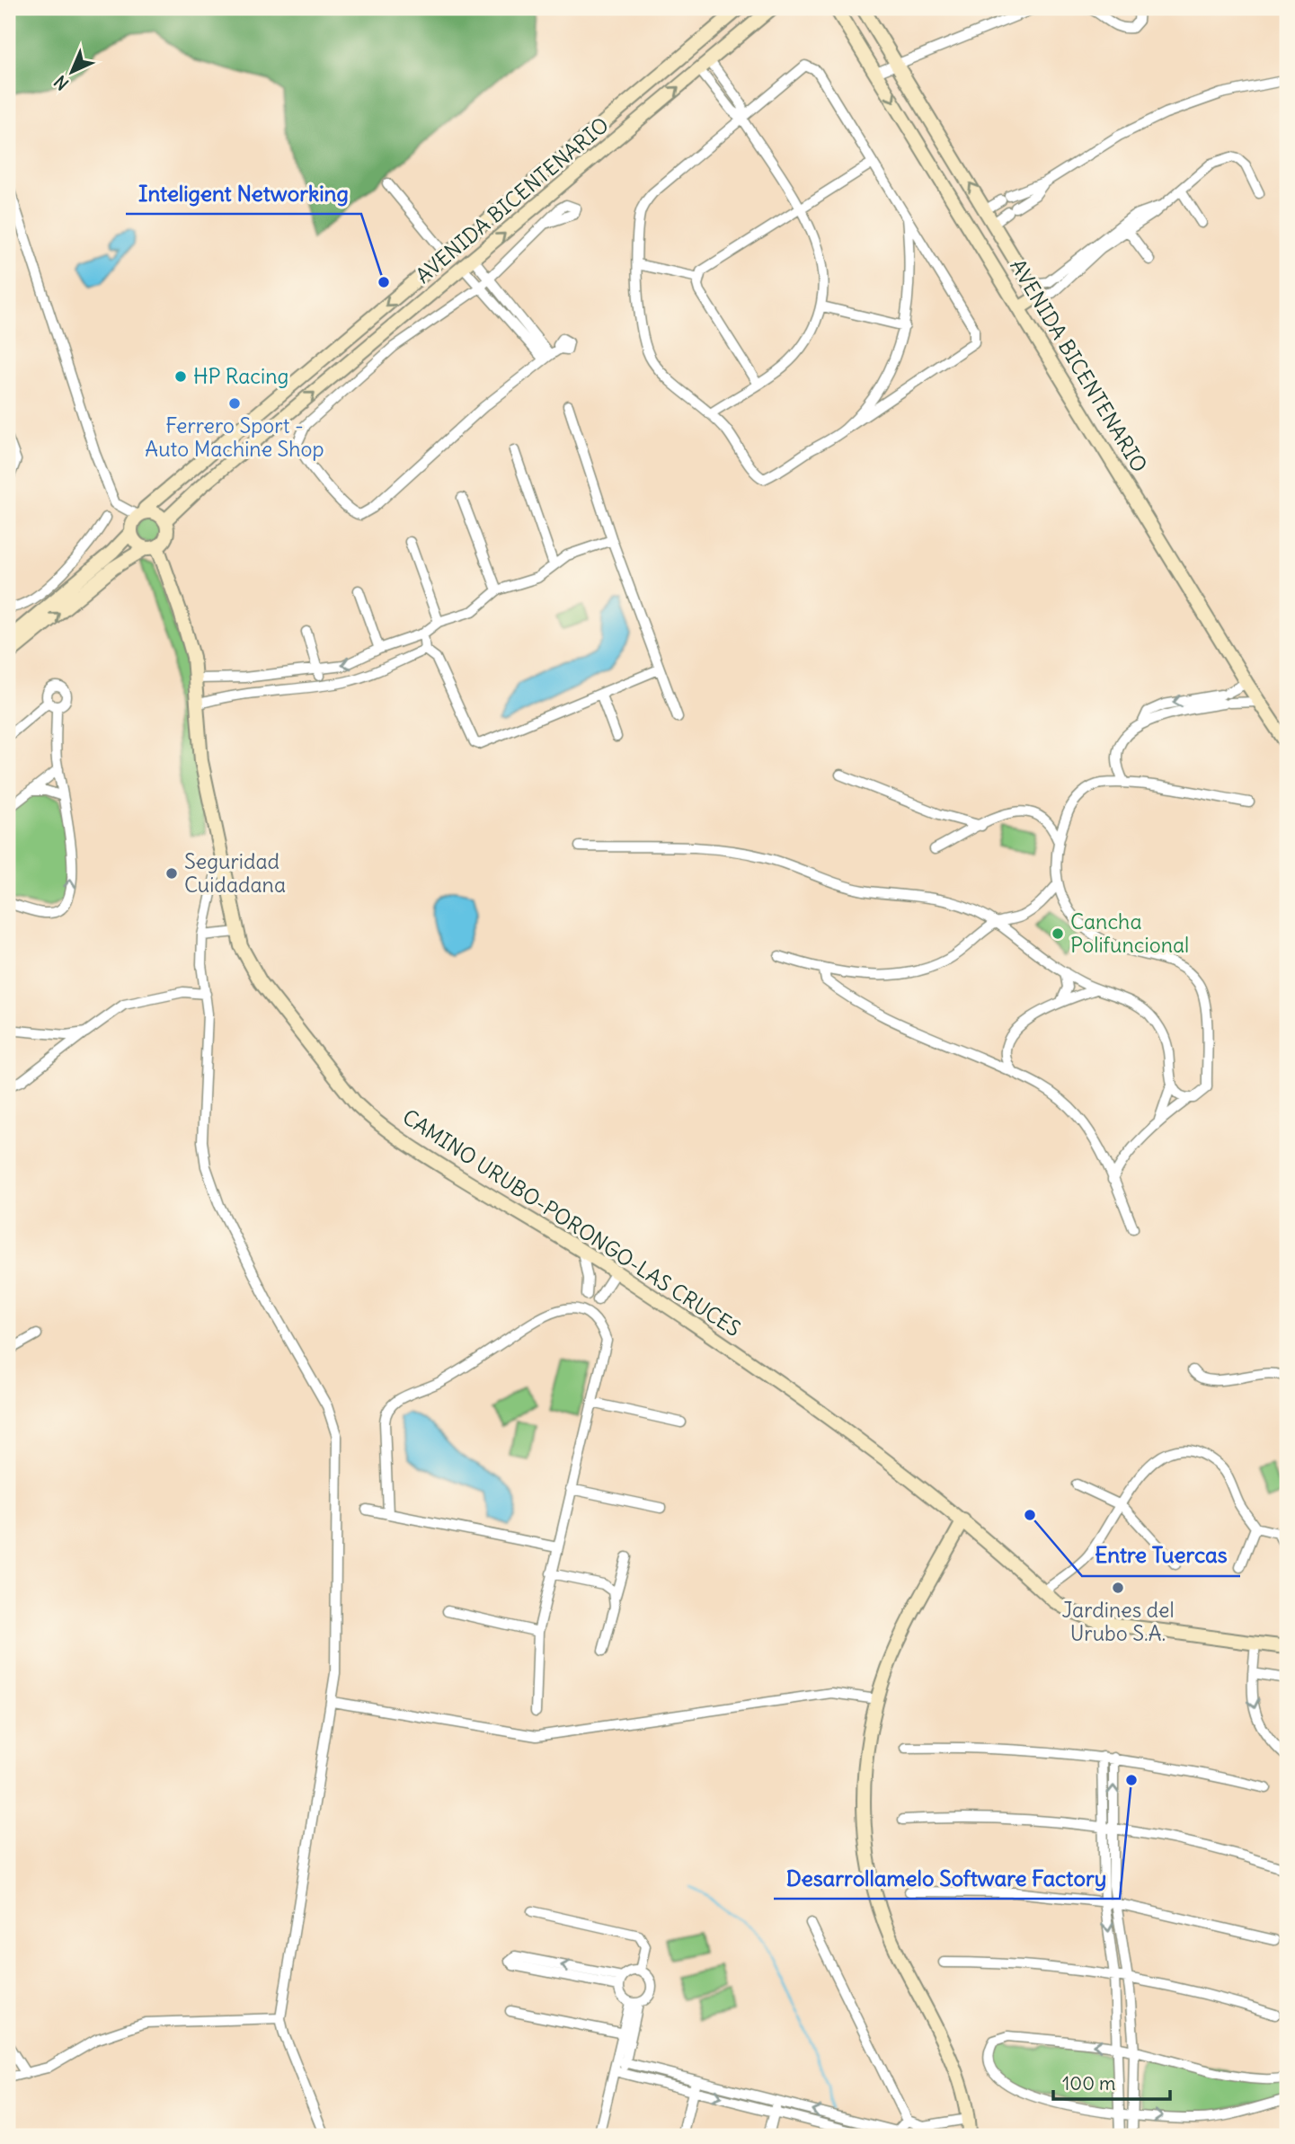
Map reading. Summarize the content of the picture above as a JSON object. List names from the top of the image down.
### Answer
{
  "streets": {
    "street": ["AVENIDA BICENTENARIO", "CAMINO URUBO-PORONGO-LAS CRUCES"]
  },
  "crossings": [
    ["AVENIDA BICENTENARIO", "CAMINO URUBO-PORONGO-LAS CRUCES"]
  ],
  "places": [
    "Inteligent Networking",
    "HP Racing",
    "Ferrero Sport - Auto Machine Shop",
    "Seguridad Cuidadana",
    "Cancha Polifuncional",
    "Entre Tuercas",
    "Jardines del Urubo S.A.",
    "Desarrollamelo Software Factory"
  ],
  "scale_bar": "100 m",
  "north": "bottom left"
}
